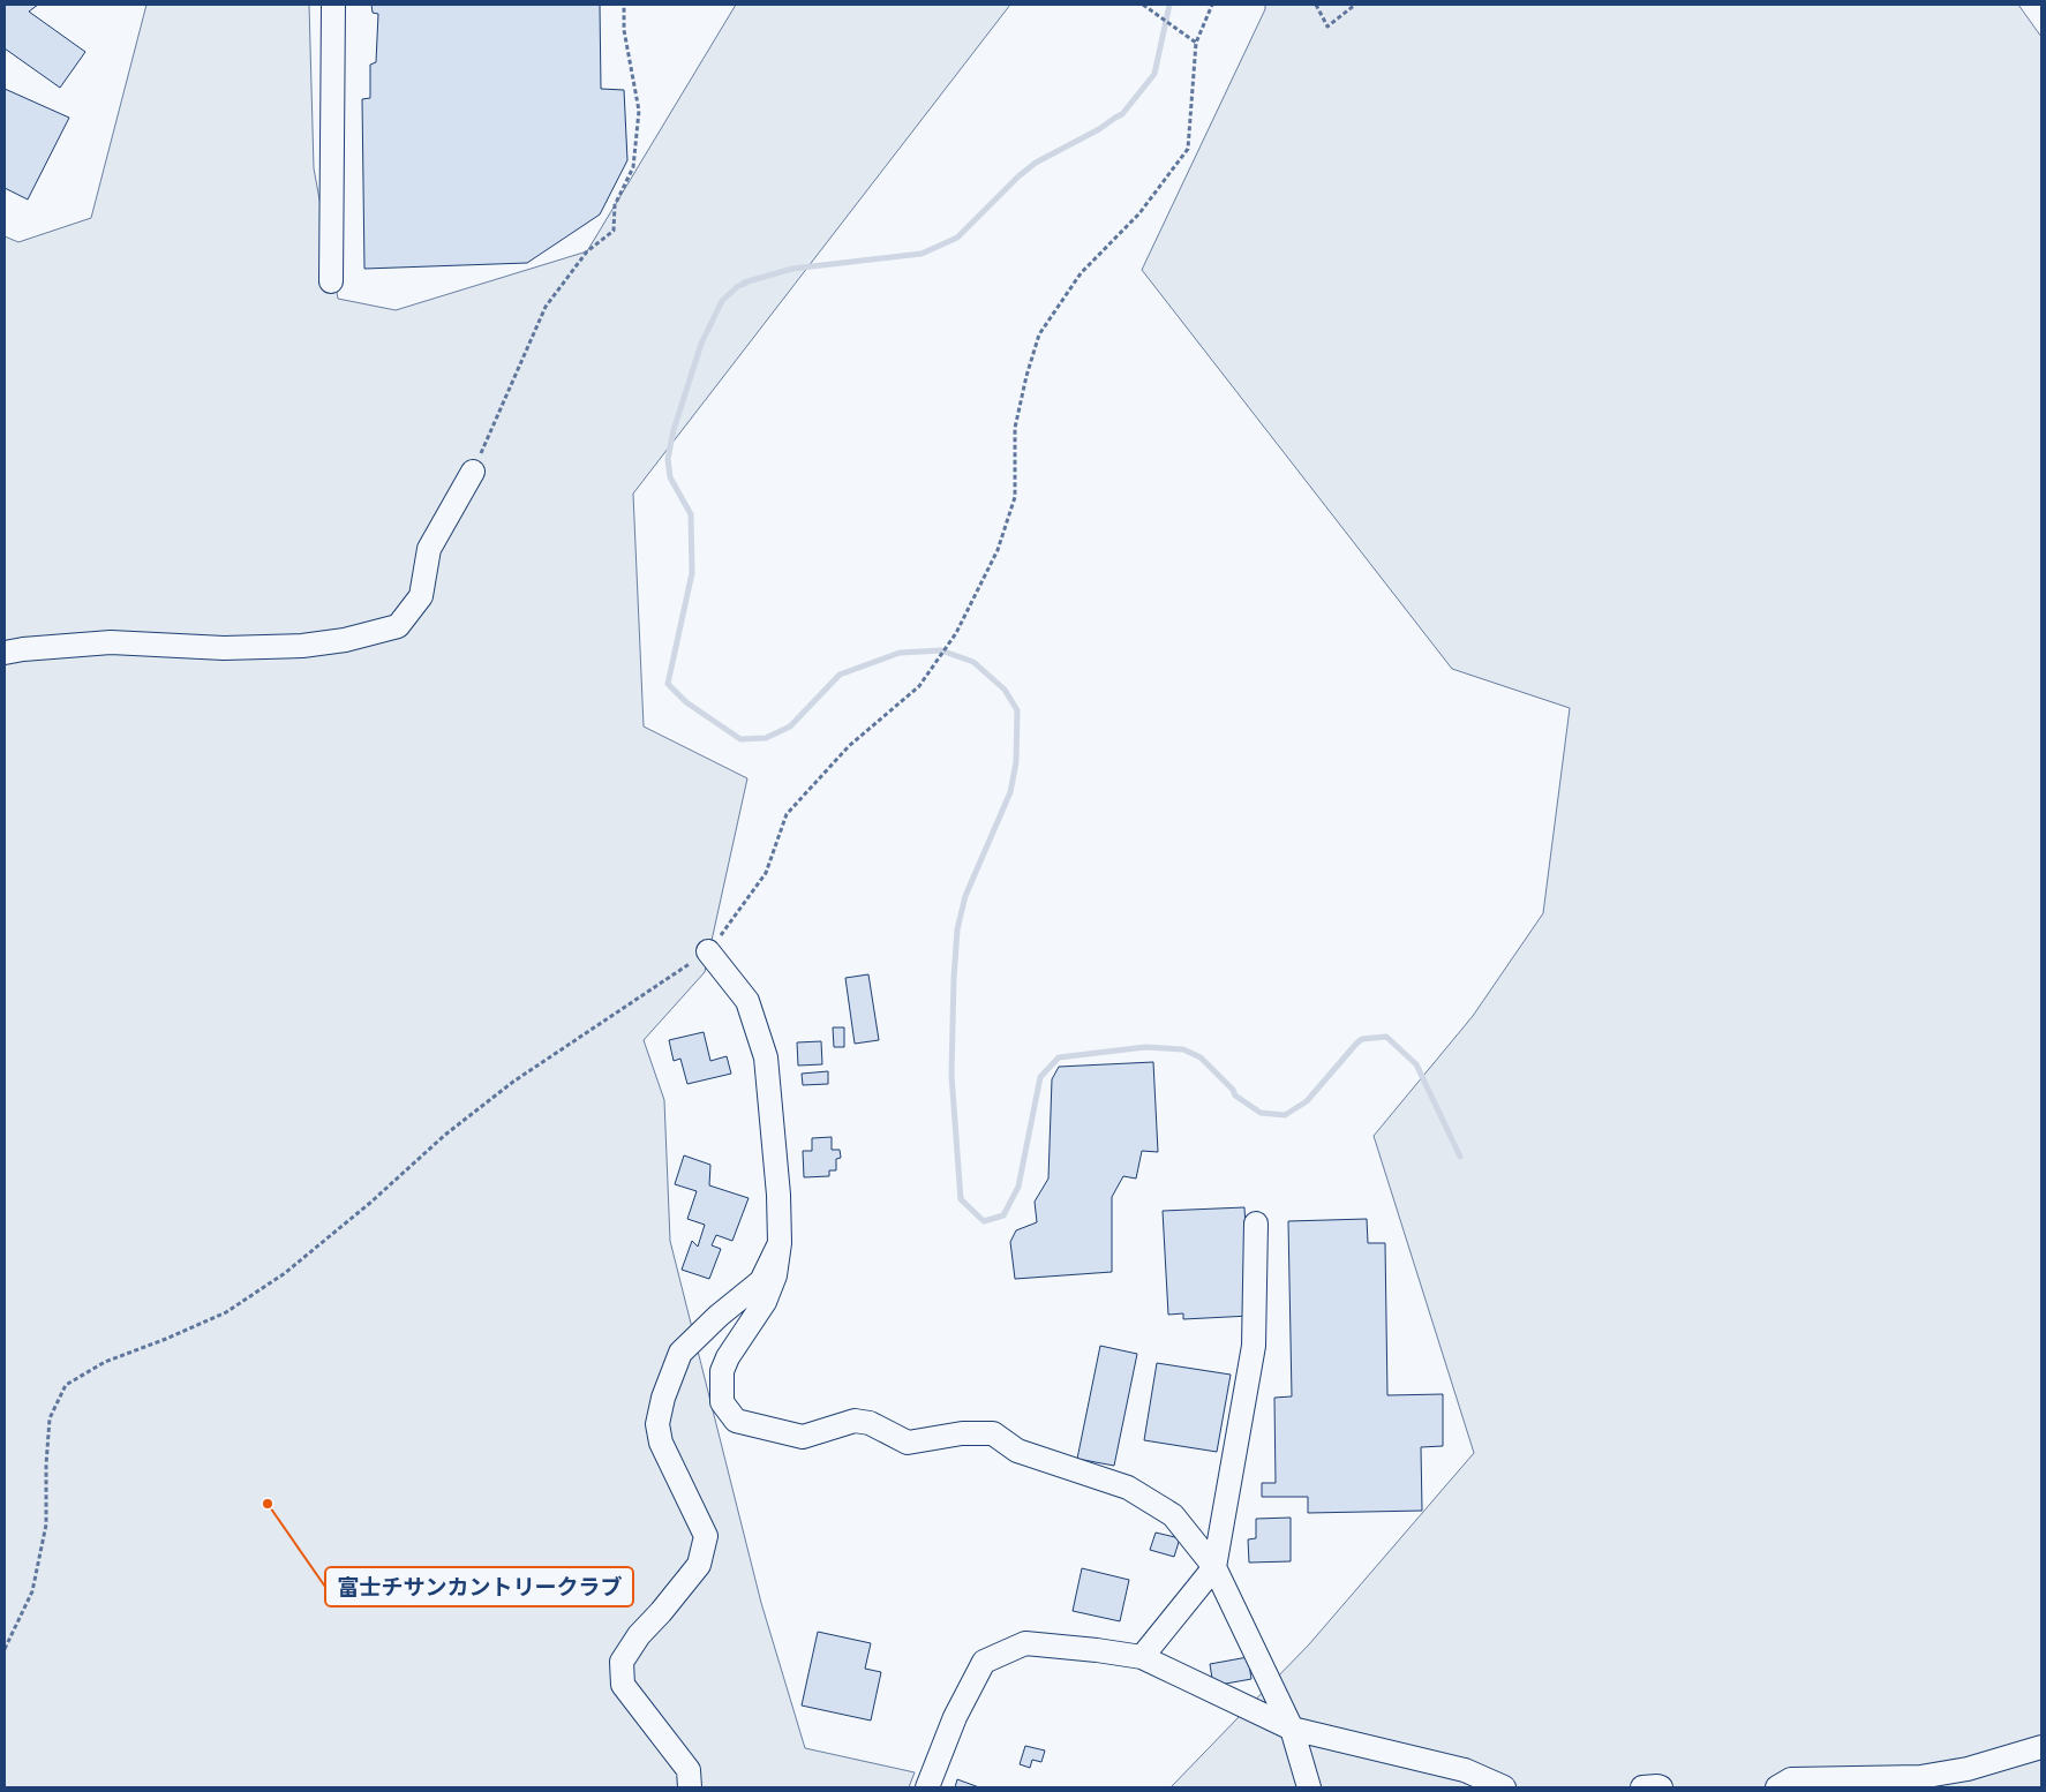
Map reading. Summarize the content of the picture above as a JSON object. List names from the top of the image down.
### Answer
{
  "places": ["富士チサンカントリークラブ"]
}
